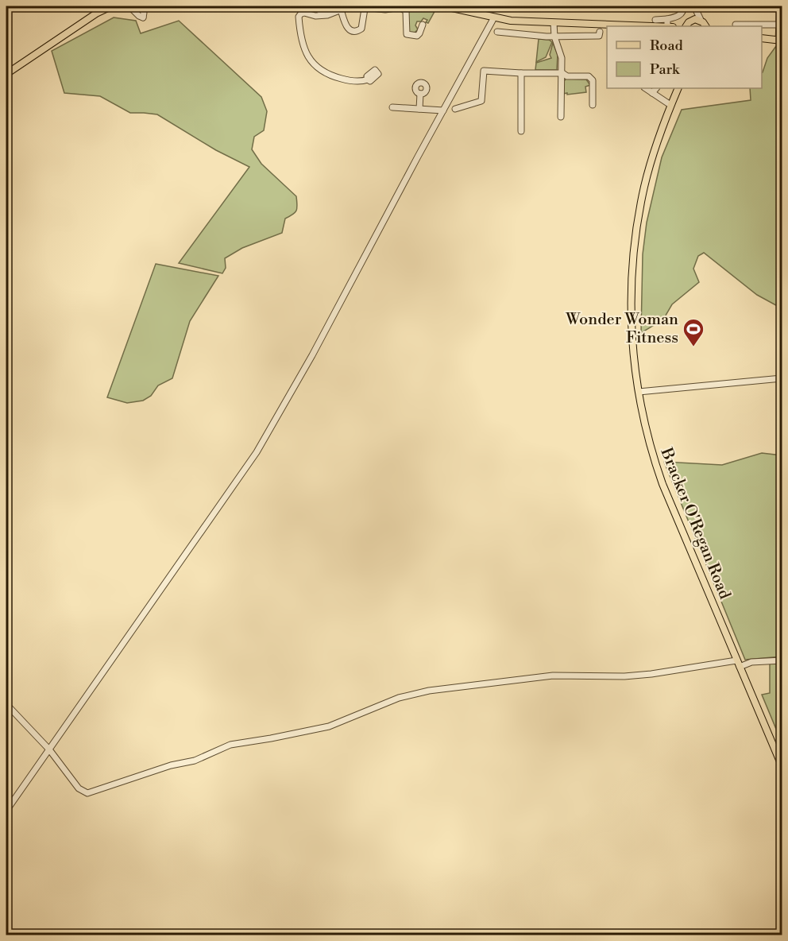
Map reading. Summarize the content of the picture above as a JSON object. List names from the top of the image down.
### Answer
{
  "streets": {
    "main road": ["Bracker O'Regan Road"]
  },
  "places": {
    "sports": ["Wonder Woman Fitness"]
  },
  "legend": ["Road", "Park"]
}
